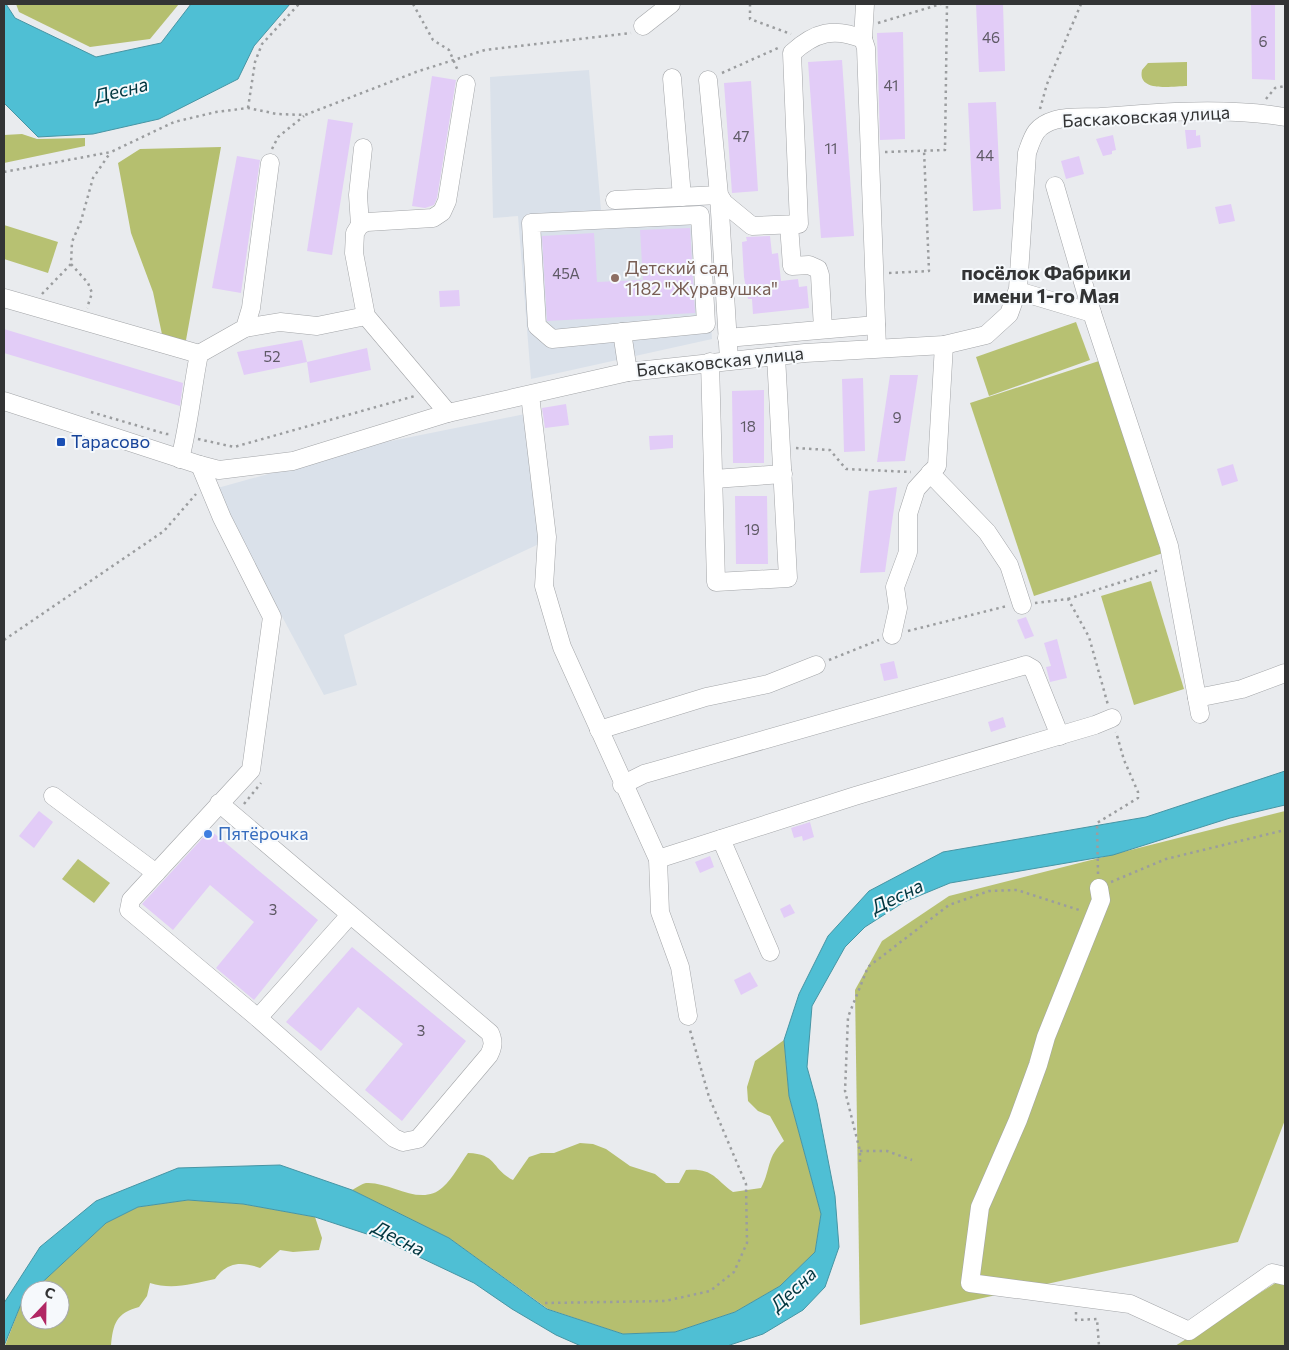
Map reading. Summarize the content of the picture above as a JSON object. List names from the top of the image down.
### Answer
{
  "streets": {
    "street": ["Баскаковская улица"]
  },
  "districts": ["посёлок Фабрики имени 1-го Мая"],
  "water": ["Десна"],
  "places": {
    "other": ["Детский сад 1182 \"Журавушка\"", "Пятёрочка"],
    "transit": ["Тарасово"]
  },
  "house_numbers": [
    "46",
    "6",
    "41",
    "47",
    "11",
    "44",
    "45А",
    "52",
    "9",
    "18",
    "19",
    "3",
    "3"
  ],
  "north": "top"
}
